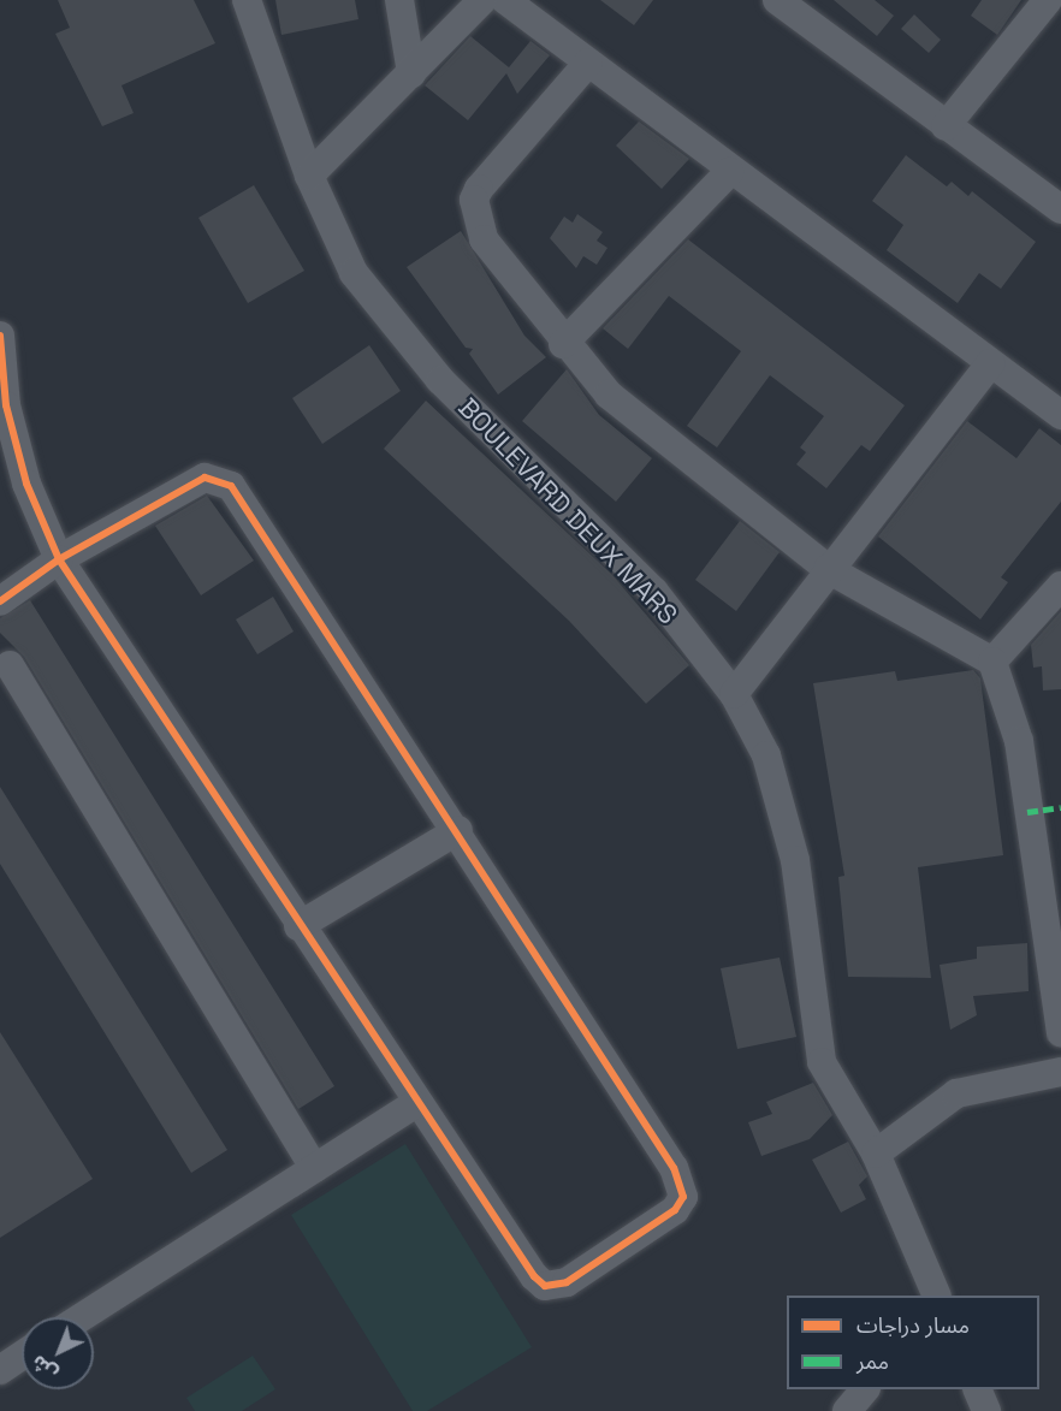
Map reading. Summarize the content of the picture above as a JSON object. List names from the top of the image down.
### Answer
{
  "streets": {
    "street": ["BOULEVARD DEUX MARS"]
  },
  "legend": ["مسار دراجات", "ممر"],
  "north": "bottom left"
}
